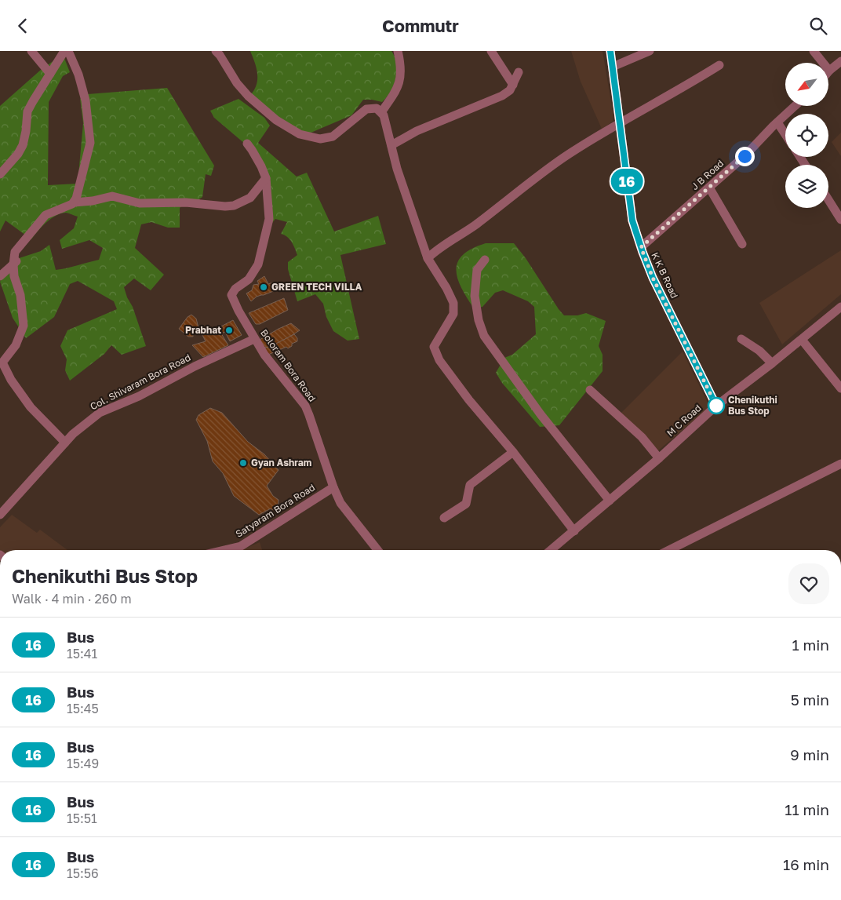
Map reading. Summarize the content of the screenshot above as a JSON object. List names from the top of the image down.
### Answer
{
  "streets": {
    "street": [
      "J B Road",
      "K K B Road",
      "Boloram Bora Road",
      "Col. Shivaram Bora Road",
      "M C Road",
      "Satyaram Bora Road"
    ]
  },
  "crossings": [
    ["J B Road", "K K B Road"],
    ["K K B Road", "M C Road"],
    ["Boloram Bora Road", "Col. Shivaram Bora Road"],
    ["Boloram Bora Road", "Satyaram Bora Road"]
  ],
  "places": [
    "GREEN TECH VILLA",
    "Prabhat",
    "Chenikuthi Bus Stop",
    "Gyan Ashram"
  ],
  "lines": ["bus line 16"],
  "north": "bottom left",
  "page": {
    "header": "Commutr",
    "on_map": "16",
    "heading": ["Chenikuthi Bus Stop", "Walk · 4 min · 260 m"],
    "list": [
      {
        "mark": "16",
        "name": "Bus",
        "note": "15:41",
        "value": "1 min"
      },
      {
        "mark": "16",
        "name": "Bus",
        "note": "15:45",
        "value": "5 min"
      },
      {
        "mark": "16",
        "name": "Bus",
        "note": "15:49",
        "value": "9 min"
      },
      {
        "mark": "16",
        "name": "Bus",
        "note": "15:51",
        "value": "11 min"
      },
      {
        "mark": "16",
        "name": "Bus",
        "note": "15:56",
        "value": "16 min"
      }
    ]
  }
}
